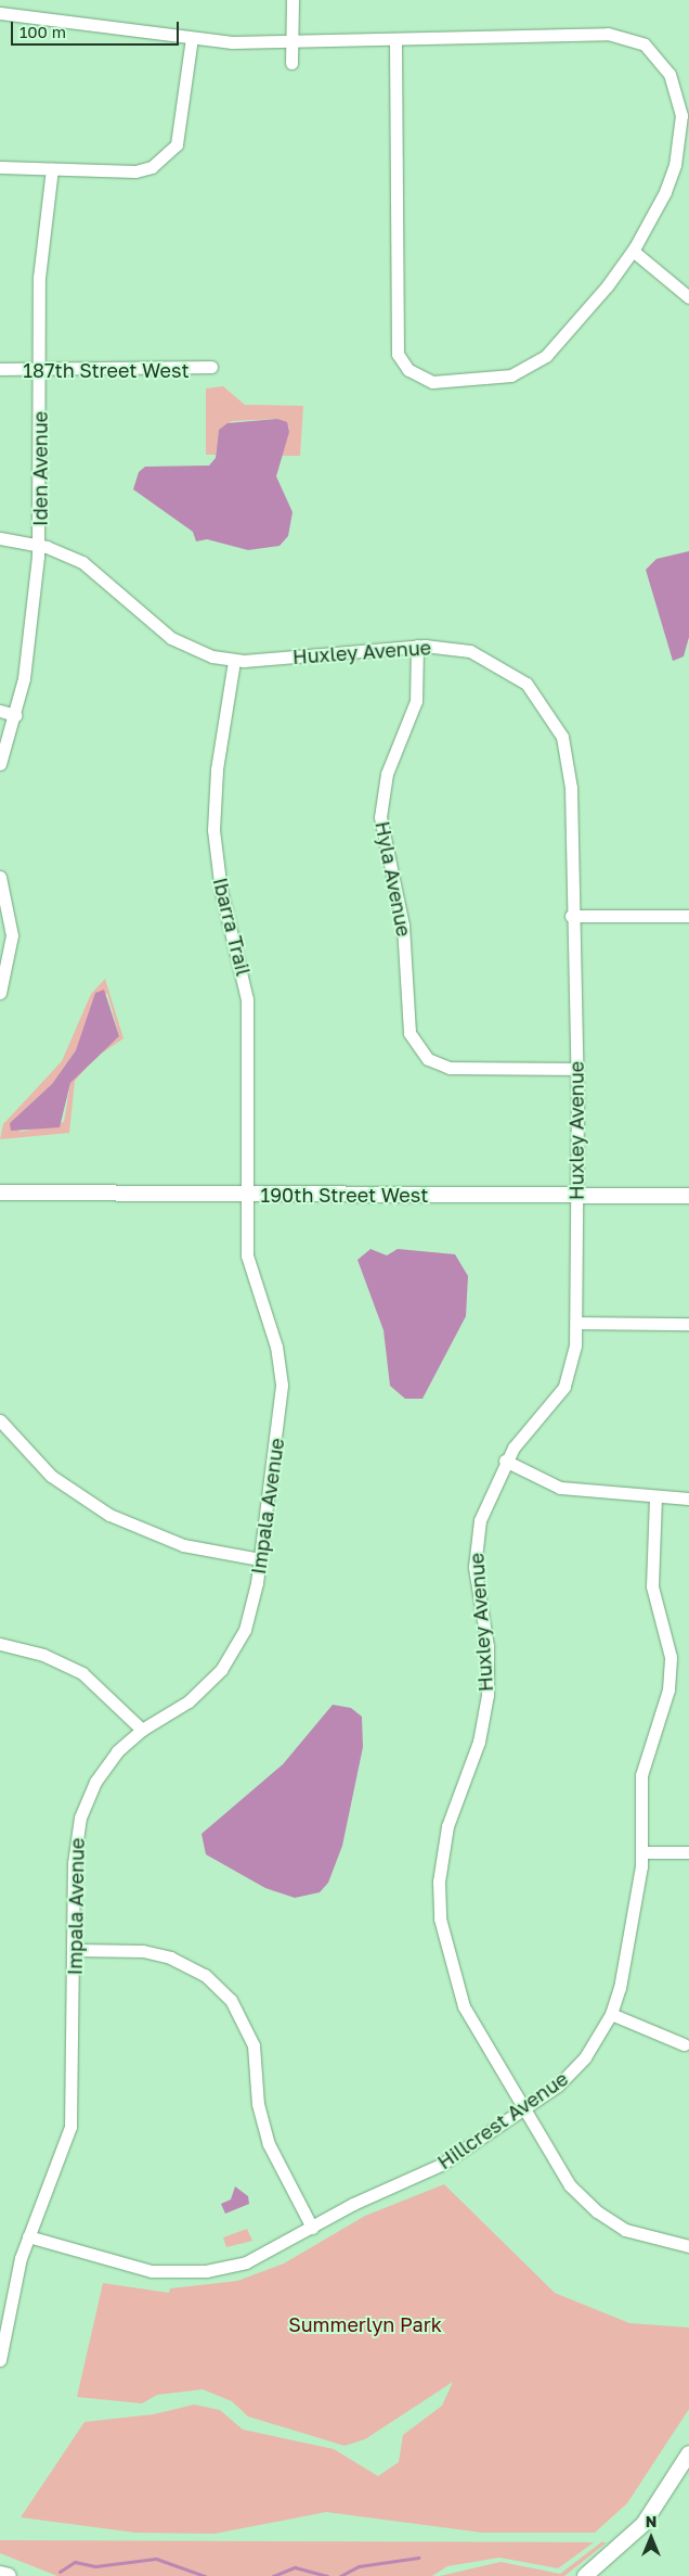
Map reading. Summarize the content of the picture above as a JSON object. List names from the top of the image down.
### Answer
{
  "streets": {
    "street": [
      "187th Street West",
      "Iden Avenue",
      "Huxley Avenue",
      "Hyla Avenue",
      "Ibarra Trail",
      "190th Street West",
      "Impala Avenue",
      "Hillcrest Avenue"
    ]
  },
  "crossings": [
    ["187th Street West", "Iden Avenue"],
    ["Iden Avenue", "Huxley Avenue"],
    ["Huxley Avenue", "Hyla Avenue"],
    ["Huxley Avenue", "Ibarra Trail"],
    ["Huxley Avenue", "190th Street West"],
    ["Huxley Avenue", "Hillcrest Avenue"],
    ["Ibarra Trail", "190th Street West"],
    ["Ibarra Trail", "Impala Avenue"],
    ["190th Street West", "Impala Avenue"],
    ["Impala Avenue", "Hillcrest Avenue"]
  ],
  "parks": ["Summerlyn Park"],
  "scale_bar": "100 m",
  "north": "top"
}
